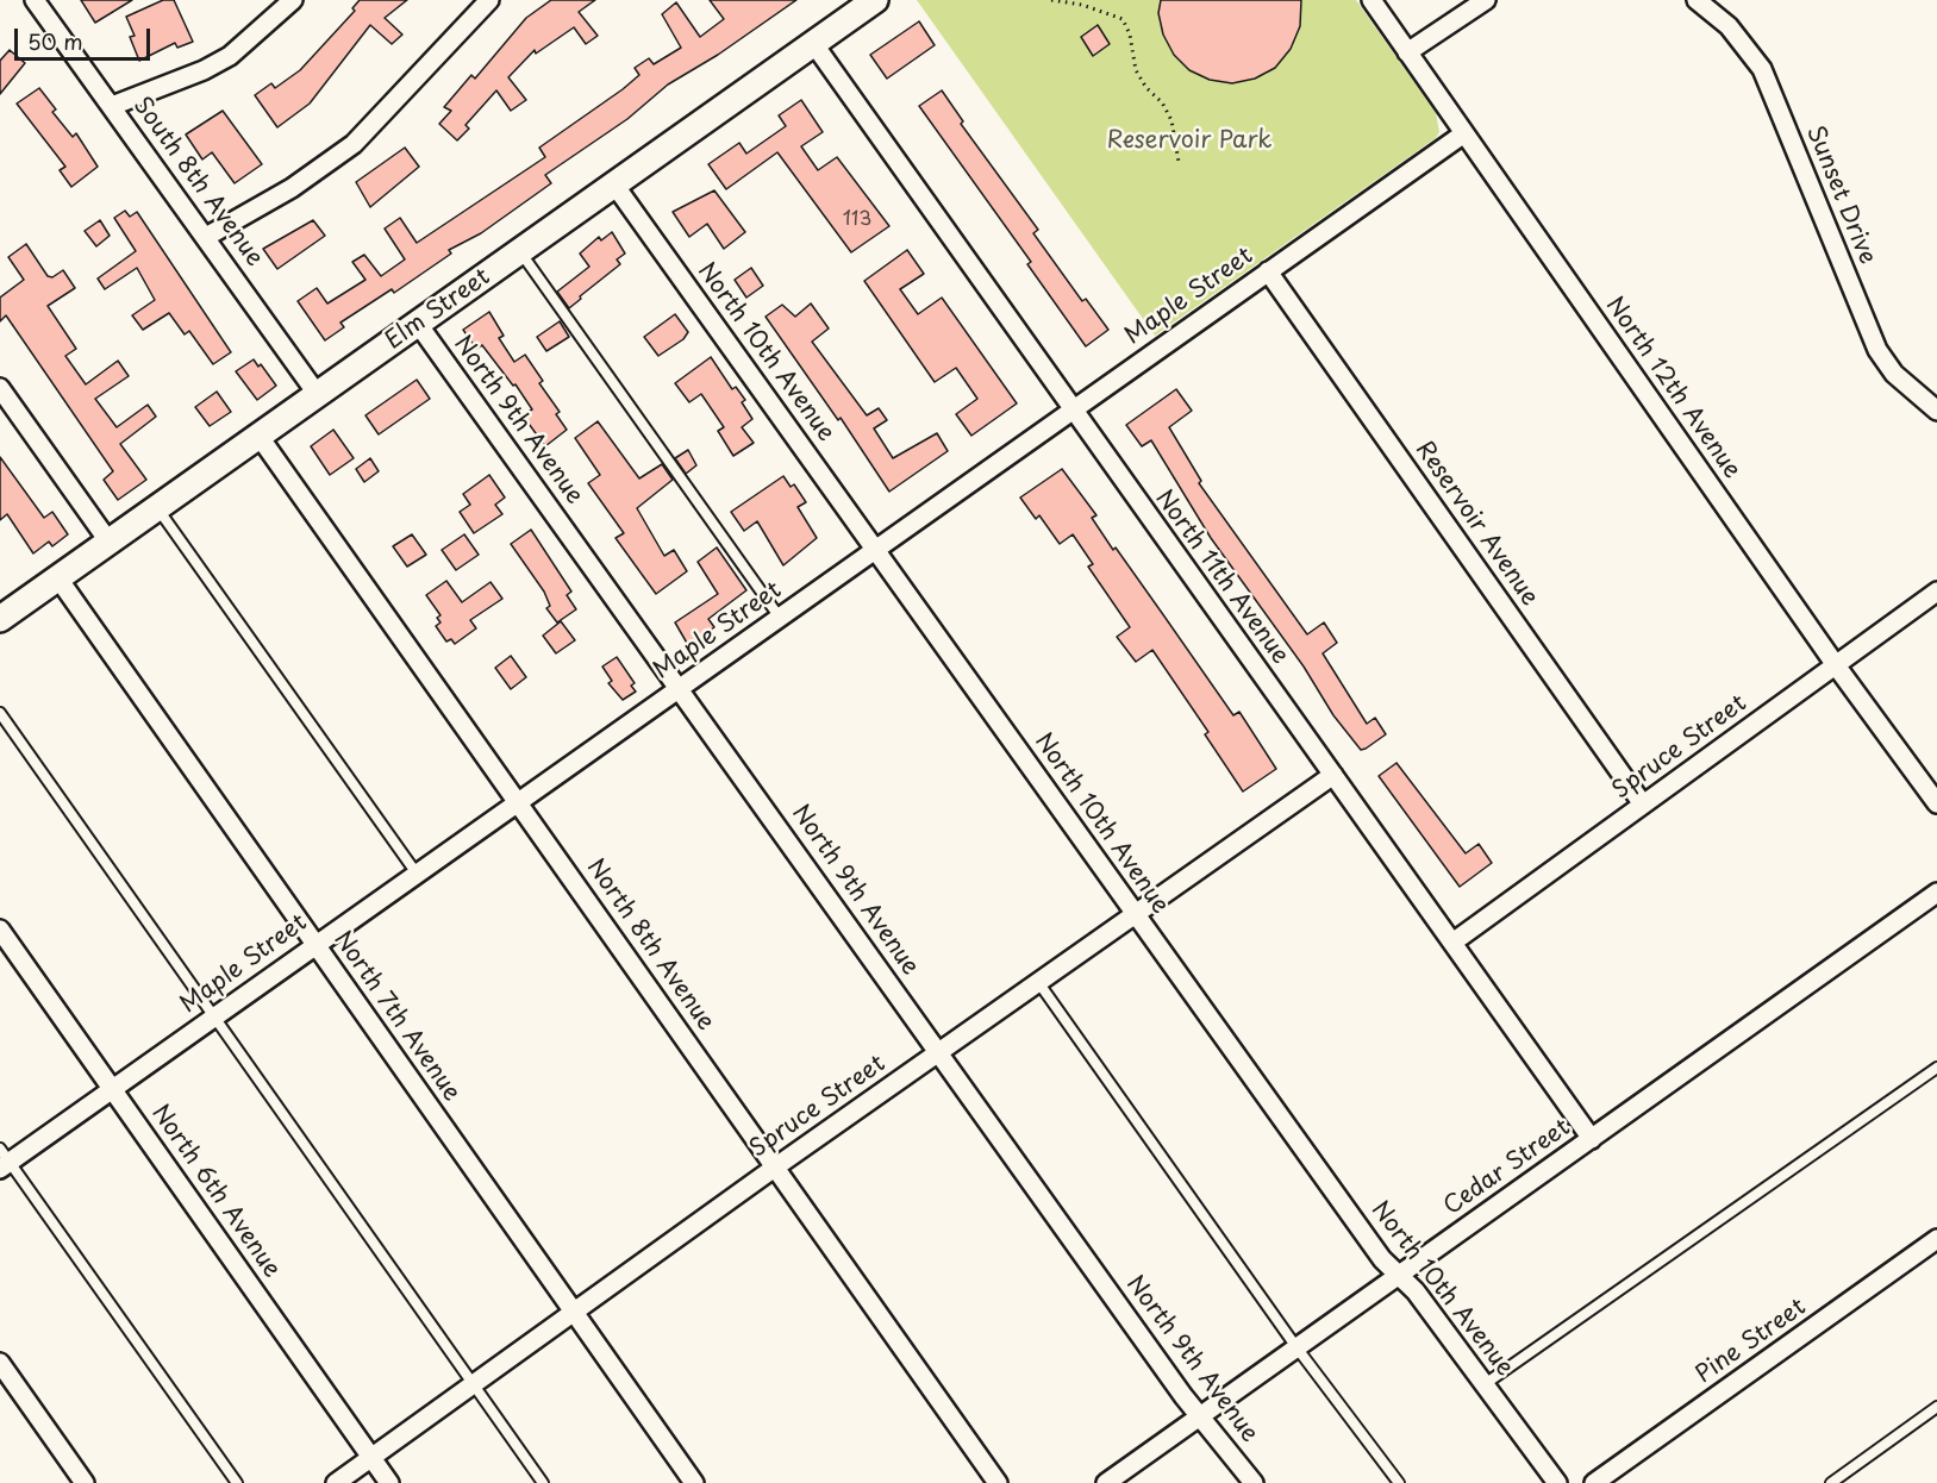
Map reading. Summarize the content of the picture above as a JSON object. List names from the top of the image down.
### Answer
{
  "streets": {
    "street": [
      "South 8th Avenue",
      "Sunset Drive",
      "Maple Street",
      "Elm Street",
      "North 10th Avenue",
      "North 12th Avenue",
      "North 9th Avenue",
      "Reservoir Avenue",
      "North 11th Avenue",
      "Spruce Street",
      "North 8th Avenue",
      "North 7th Avenue",
      "Cedar Street",
      "North 6th Avenue",
      "Pine Street"
    ]
  },
  "crossings": [
    ["South 8th Avenue", "Elm Street"],
    ["Maple Street", "North 10th Avenue"],
    ["Maple Street", "North 12th Avenue"],
    ["Maple Street", "North 9th Avenue"],
    ["Maple Street", "Reservoir Avenue"],
    ["Maple Street", "North 11th Avenue"],
    ["Maple Street", "North 8th Avenue"],
    ["Maple Street", "North 7th Avenue"],
    ["Maple Street", "North 6th Avenue"],
    ["Elm Street", "North 10th Avenue"],
    ["Elm Street", "North 9th Avenue"],
    ["Elm Street", "North 11th Avenue"],
    ["Elm Street", "North 8th Avenue"],
    ["Elm Street", "North 7th Avenue"],
    ["North 10th Avenue", "Spruce Street"],
    ["North 10th Avenue", "Cedar Street"],
    ["North 12th Avenue", "Spruce Street"],
    ["North 9th Avenue", "Spruce Street"],
    ["North 9th Avenue", "Cedar Street"],
    ["Reservoir Avenue", "Spruce Street"],
    ["North 11th Avenue", "Spruce Street"],
    ["North 11th Avenue", "Cedar Street"],
    ["Spruce Street", "North 8th Avenue"],
    ["Spruce Street", "North 7th Avenue"],
    ["Spruce Street", "North 6th Avenue"]
  ],
  "parks": ["Reservoir Park"],
  "house_numbers": ["113"],
  "scale_bar": "50 m"
}
